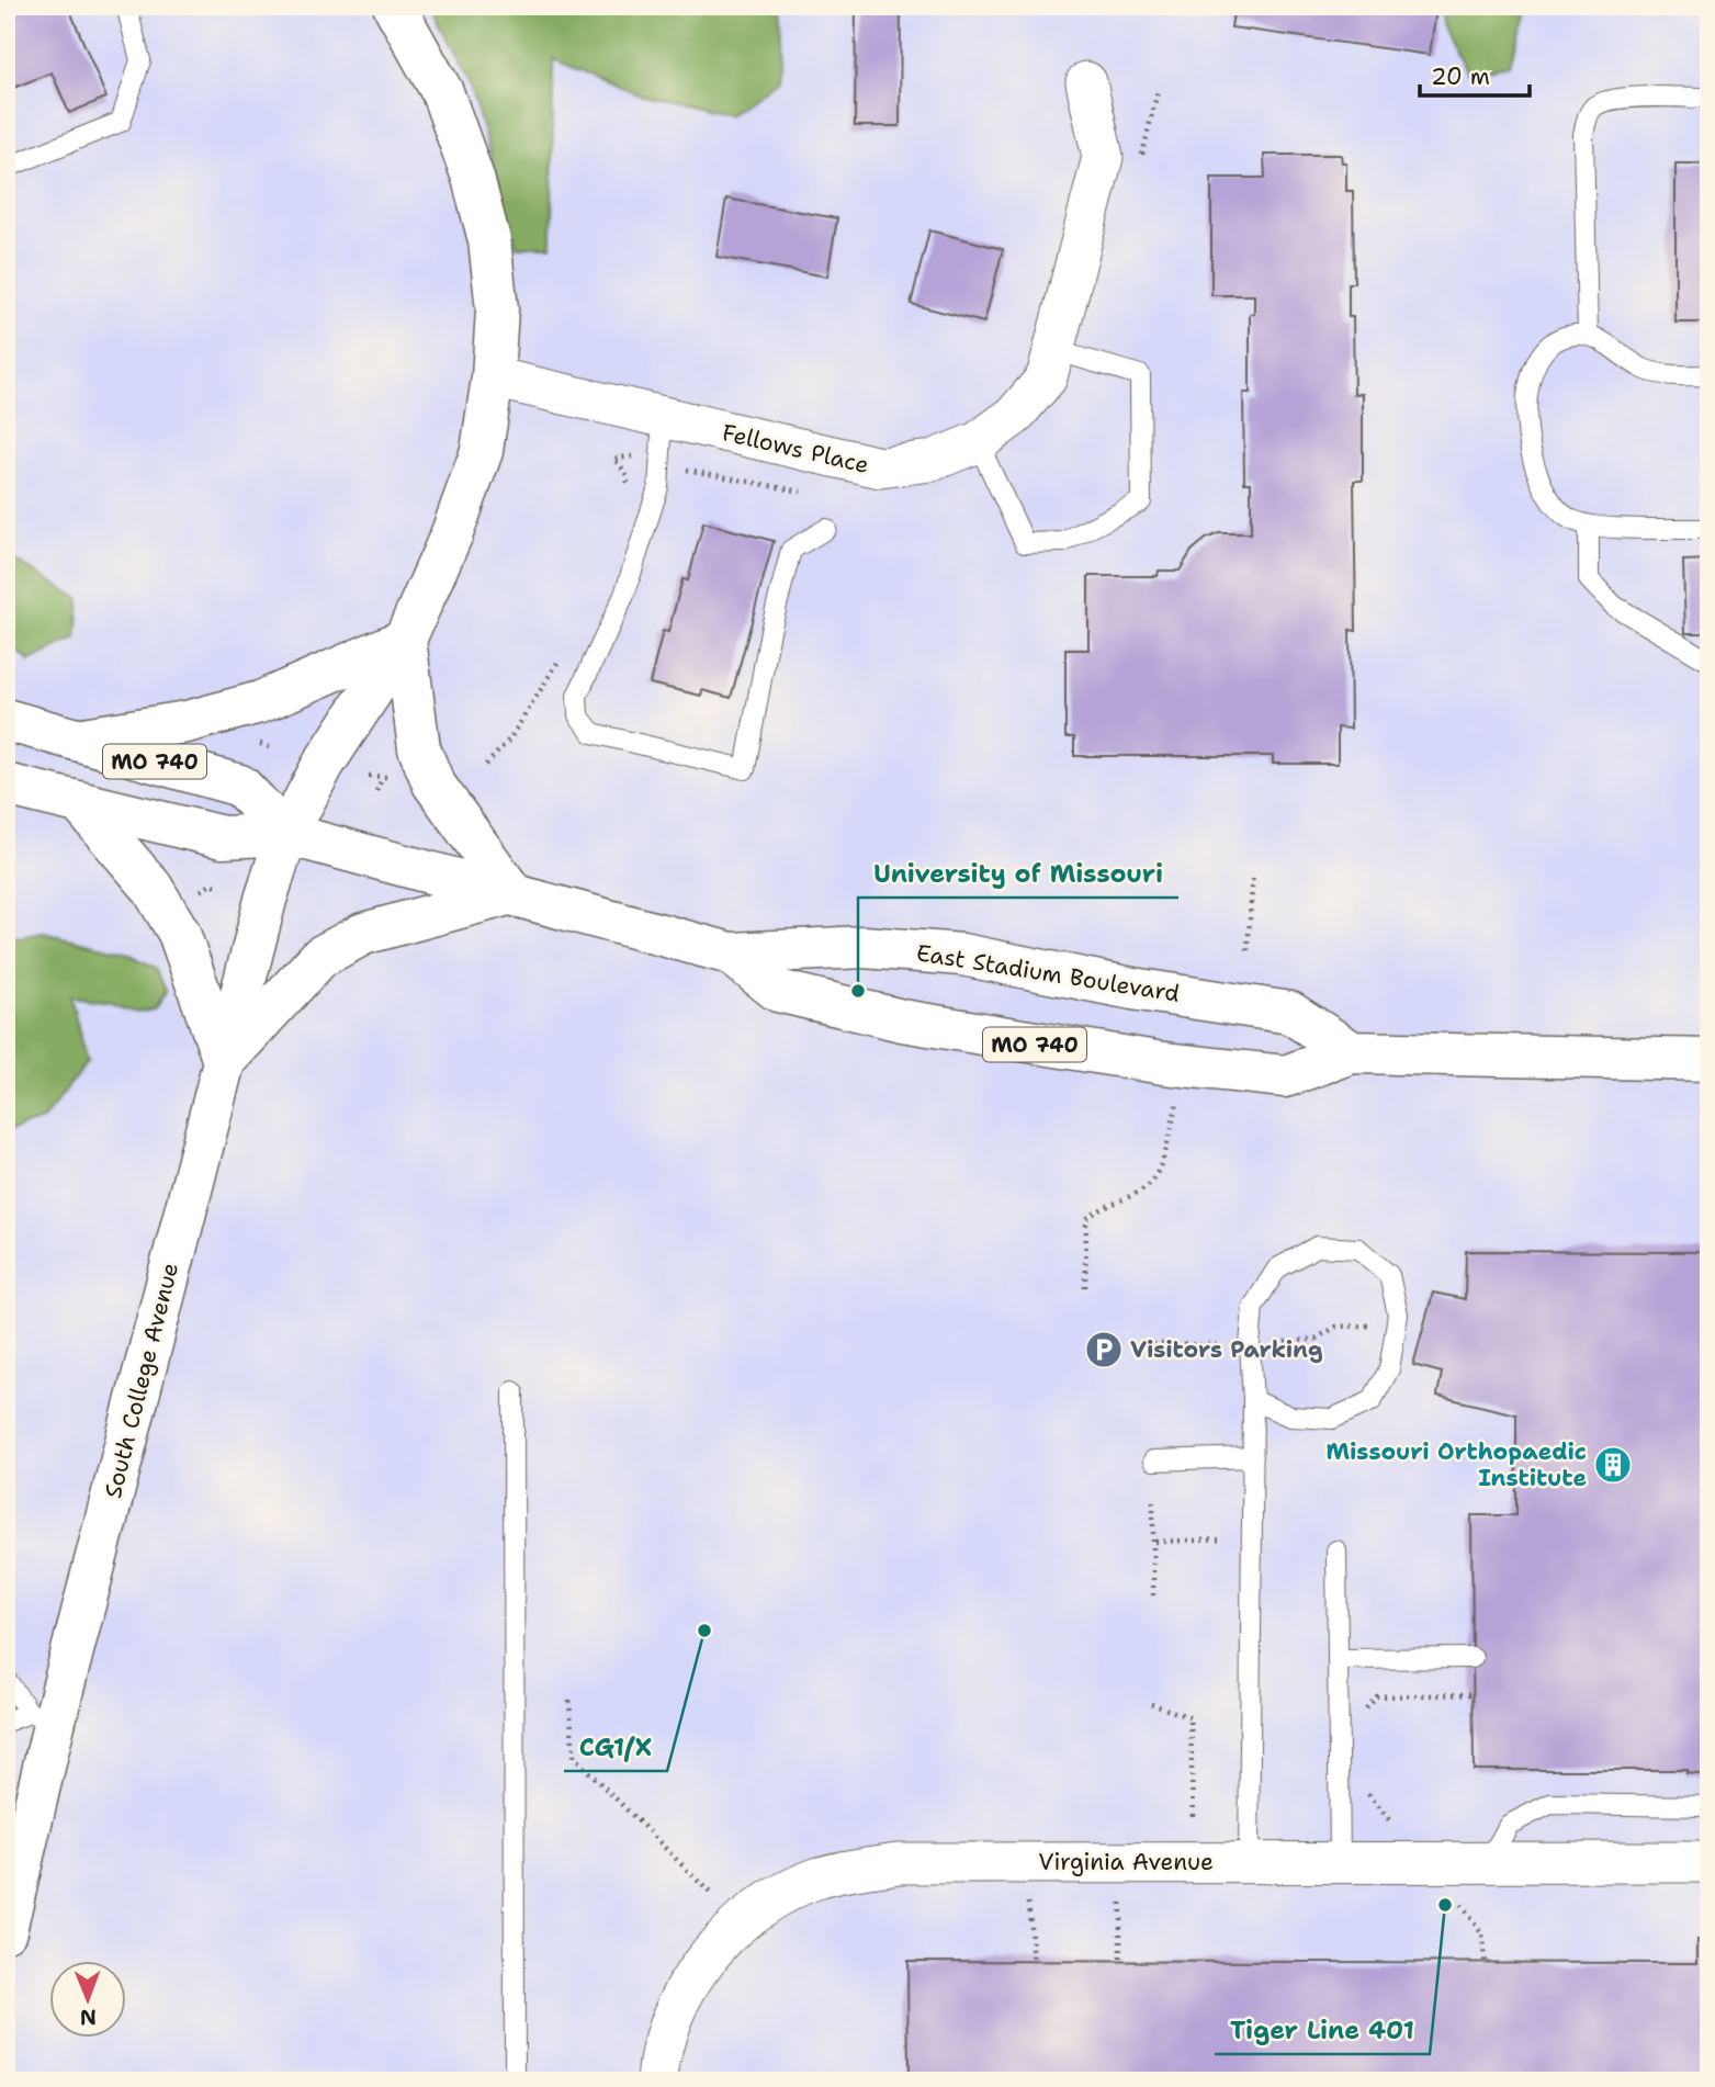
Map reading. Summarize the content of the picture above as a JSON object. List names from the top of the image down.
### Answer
{
  "streets": {
    "main road": ["MO 740", "East Stadium Boulevard", "South College Avenue"],
    "street": ["Fellows Place", "Virginia Avenue"]
  },
  "crossings": [
    ["Fellows Place", "South College Avenue"],
    ["MO 740", "East Stadium Boulevard"],
    ["MO 740", "South College Avenue"],
    ["East Stadium Boulevard", "South College Avenue"]
  ],
  "places": {
    "other": ["University of Missouri", "CG1/X", "Tiger Line 401"],
    "parking": ["Visitors Parking"],
    "building": ["Missouri Orthopaedic Institute"]
  },
  "scale_bar": "20 m",
  "north": "bottom"
}
